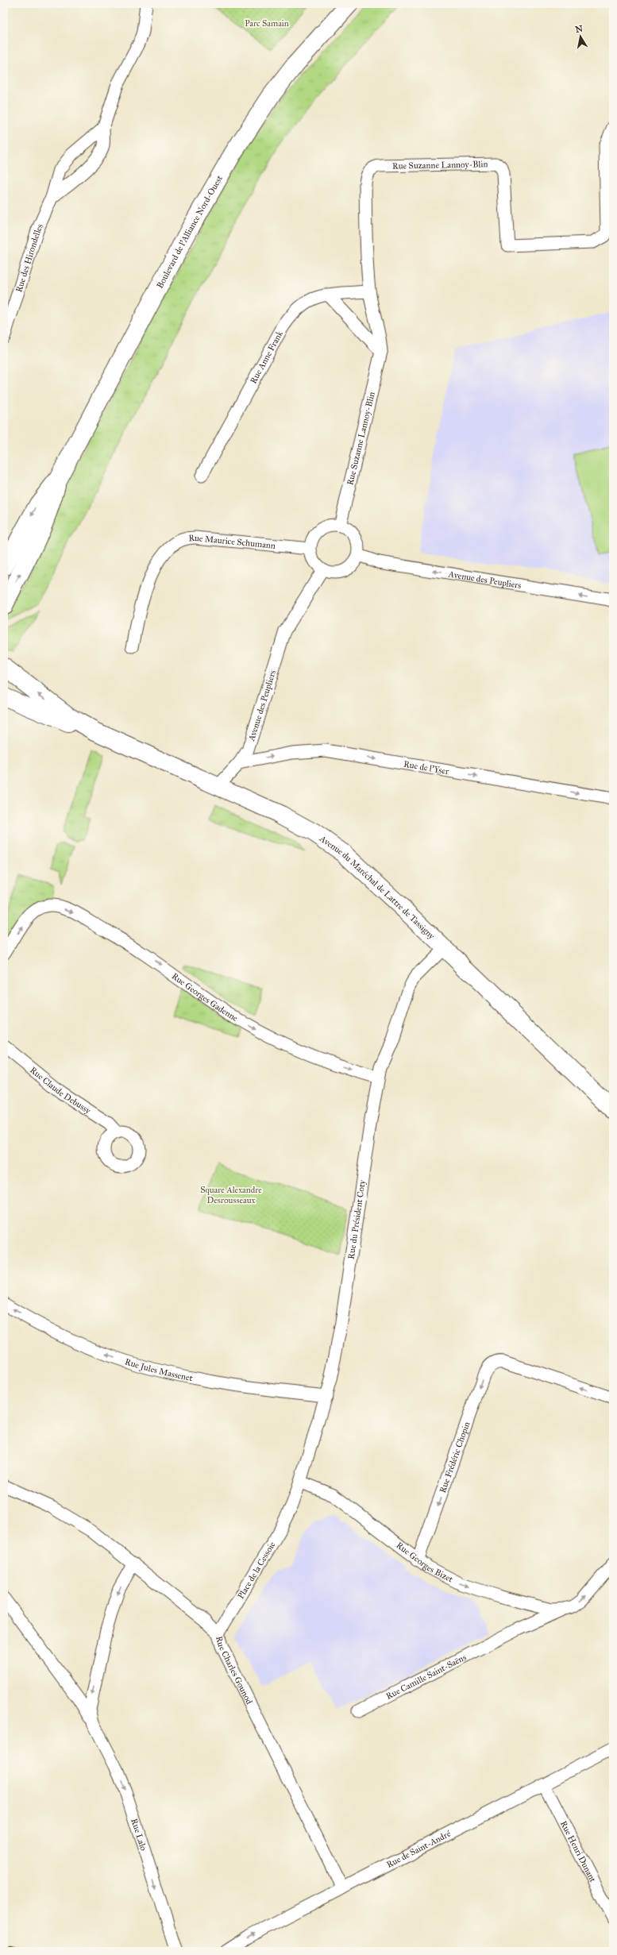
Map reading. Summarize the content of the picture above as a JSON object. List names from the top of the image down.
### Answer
{
  "streets": {
    "main road": ["Boulevard de l'Alliance Nord-Ouest", "Avenue du Maréchal de Lattre de Tassigny"],
    "street": [
      "Rue Suzanne Lannoy-Blin",
      "Rue des Hirondelles",
      "Rue Anne Frank",
      "Rue Maurice Schumann",
      "Avenue des Peupliers",
      "Rue de l'Yser",
      "Rue Georges Gadenne",
      "Rue Claude Debussy",
      "Rue du Président Coty",
      "Rue Jules Massenet",
      "Rue Frédéric Chopin",
      "Rue Georges Bizet",
      "Place de la Cessoie",
      "Rue Charles Gounod",
      "Rue Camille Saint-Saëns",
      "Rue Lalo",
      "Rue de Saint-André",
      "Rue Henri Dunant"
    ]
  },
  "crossings": [
    ["Rue Suzanne Lannoy-Blin", "Rue Anne Frank"],
    ["Rue Suzanne Lannoy-Blin", "Rue Maurice Schumann"],
    ["Rue Suzanne Lannoy-Blin", "Avenue des Peupliers"],
    ["Rue Maurice Schumann", "Avenue des Peupliers"],
    ["Avenue des Peupliers", "Rue de l'Yser"],
    ["Avenue des Peupliers", "Avenue du Maréchal de Lattre de Tassigny"],
    ["Avenue du Maréchal de Lattre de Tassigny", "Rue du Président Coty"],
    ["Rue Georges Gadenne", "Rue du Président Coty"],
    ["Rue du Président Coty", "Rue Jules Massenet"],
    ["Rue du Président Coty", "Rue Georges Bizet"],
    ["Rue du Président Coty", "Place de la Cessoie"],
    ["Rue Frédéric Chopin", "Rue Georges Bizet"],
    ["Rue Georges Bizet", "Rue Camille Saint-Saëns"],
    ["Place de la Cessoie", "Rue Charles Gounod"],
    ["Rue Charles Gounod", "Rue Lalo"],
    ["Rue Charles Gounod", "Rue de Saint-André"],
    ["Rue de Saint-André", "Rue Henri Dunant"]
  ],
  "one_way": [
    "Avenue des Peupliers",
    "Rue de l'Yser",
    "Rue Georges Gadenne",
    "Rue Jules Massenet",
    "Rue Lalo"
  ],
  "parks": ["Parc Samain", "Square Alexandre Desrousseaux"],
  "north": "top"
}
